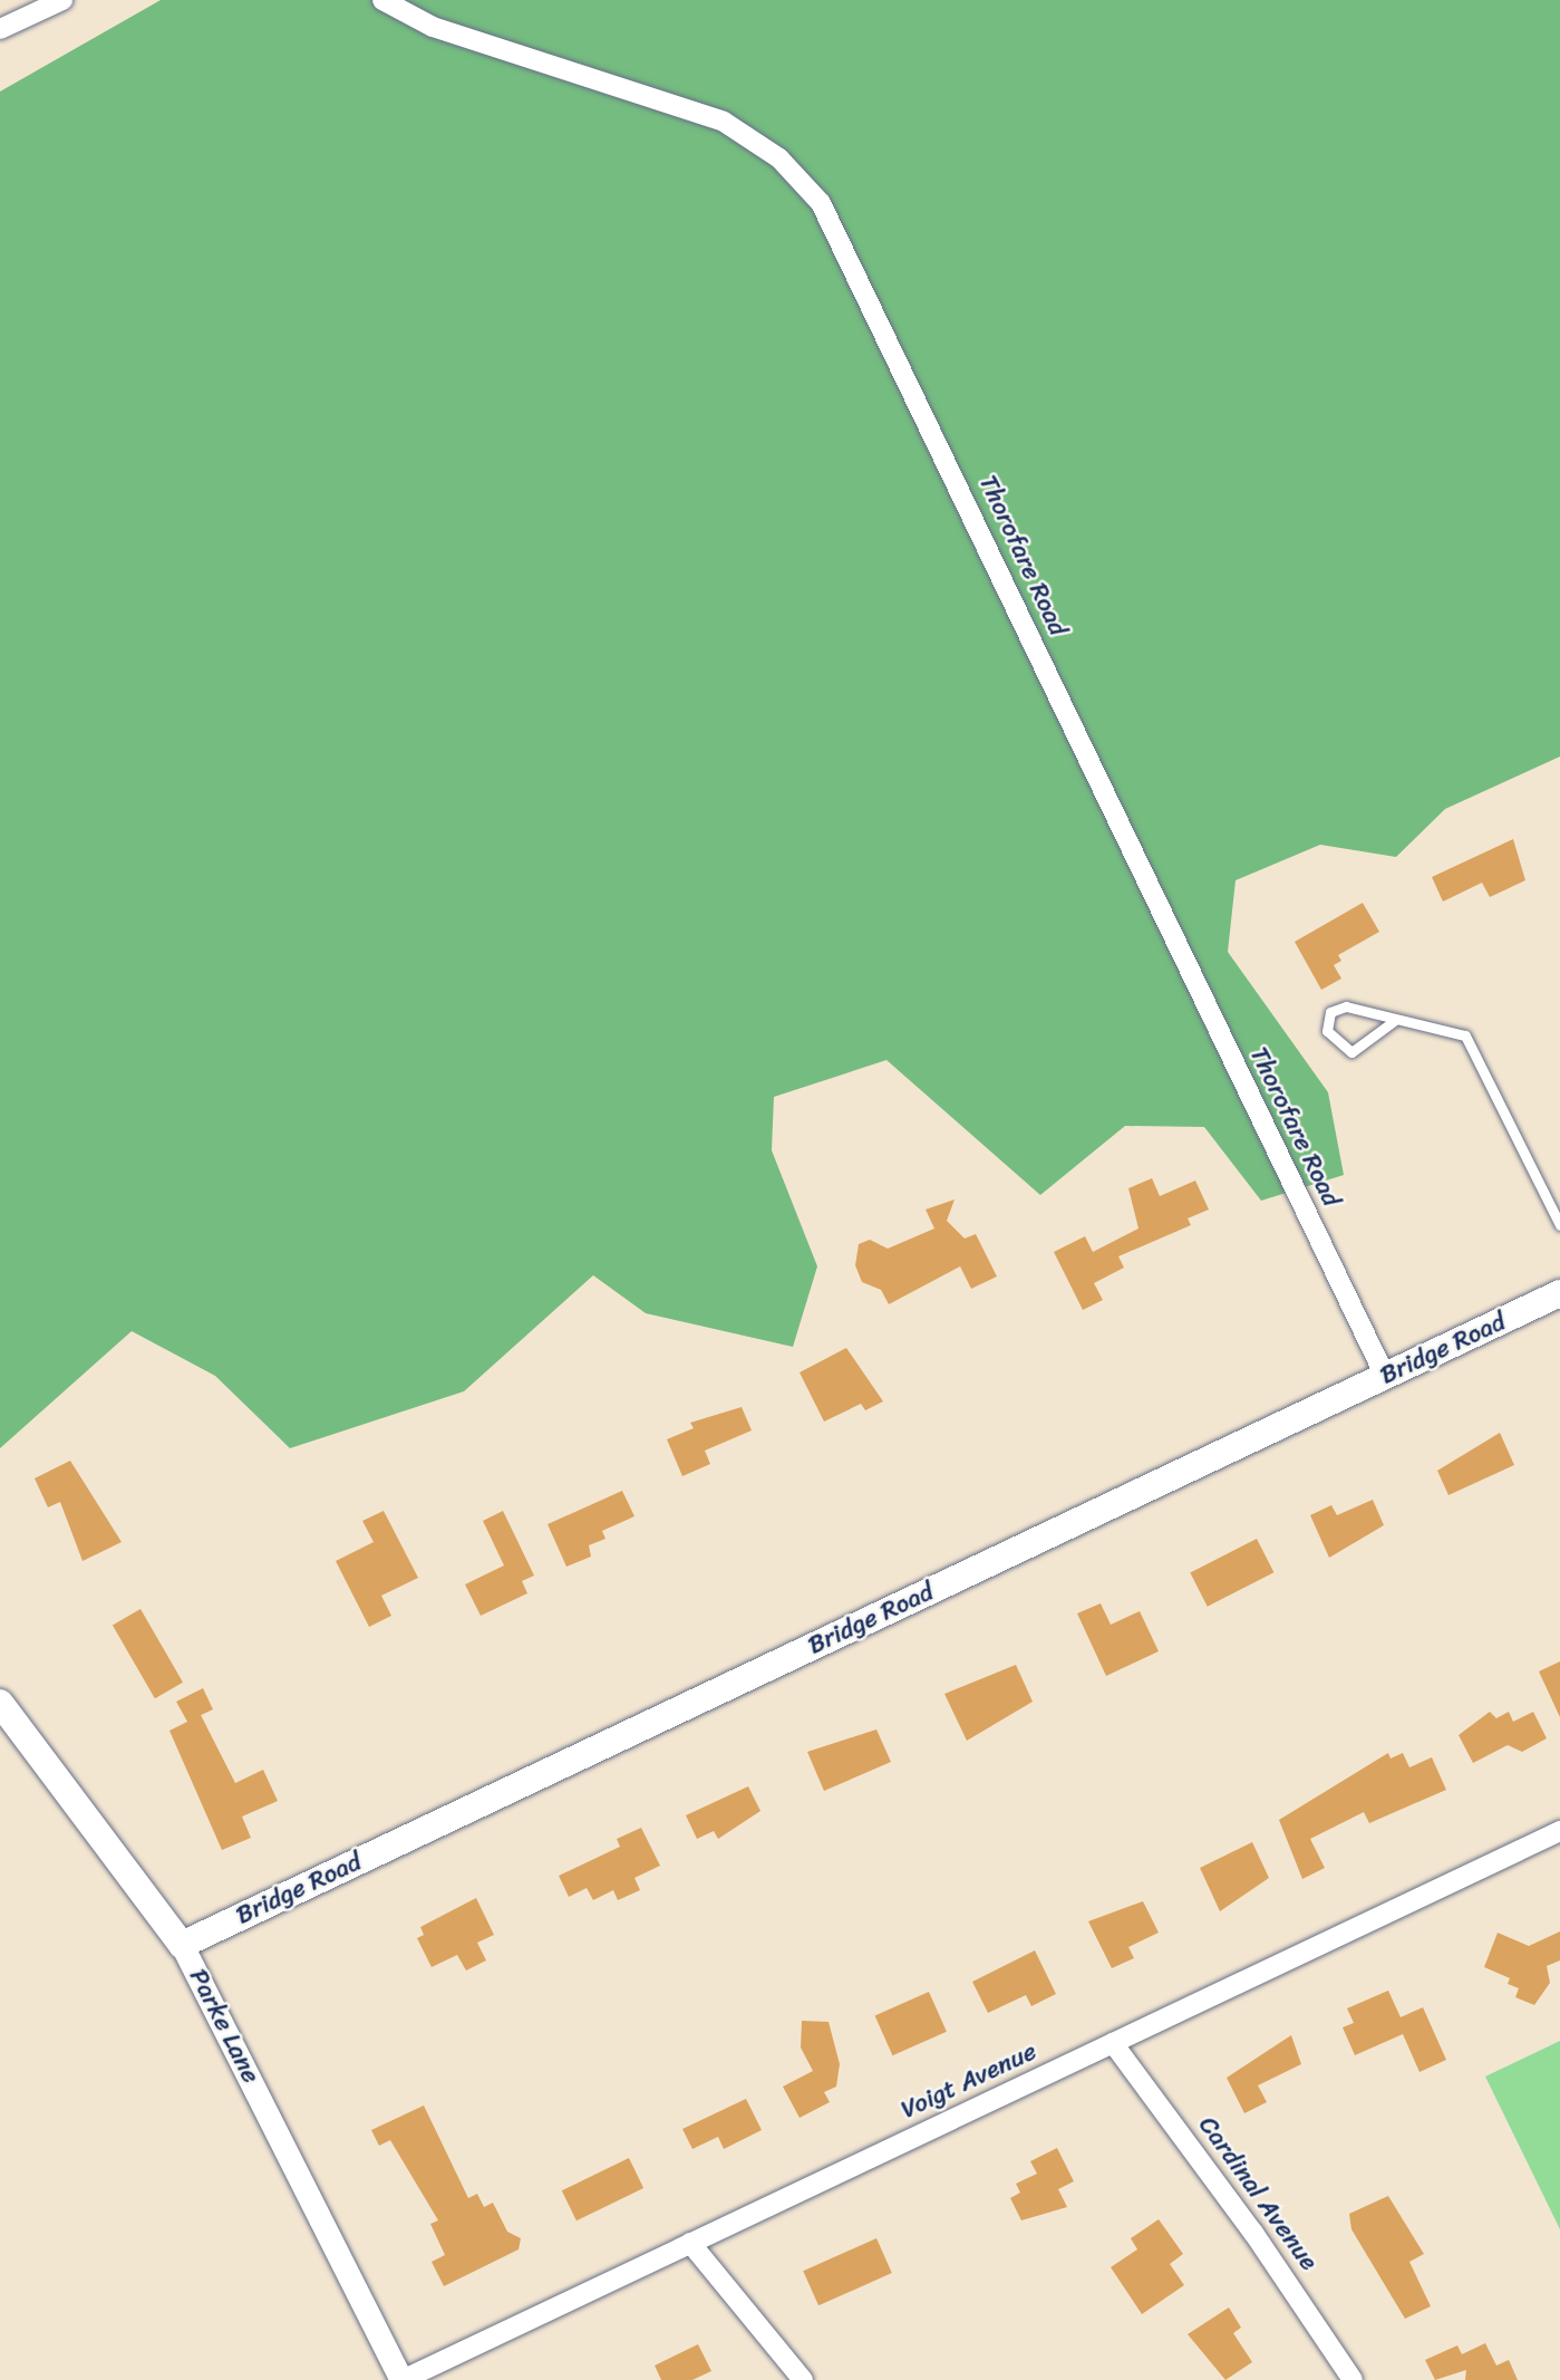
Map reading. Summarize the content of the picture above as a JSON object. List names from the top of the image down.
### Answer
{
  "streets": {
    "main road": ["Bridge Road", "Parke Lane"],
    "street": ["Thorofare Road", "Voigt Avenue", "Cardinal Avenue"]
  },
  "crossings": [
    ["Thorofare Road", "Bridge Road"],
    ["Bridge Road", "Parke Lane"],
    ["Parke Lane", "Voigt Avenue"],
    ["Voigt Avenue", "Cardinal Avenue"]
  ]
}
